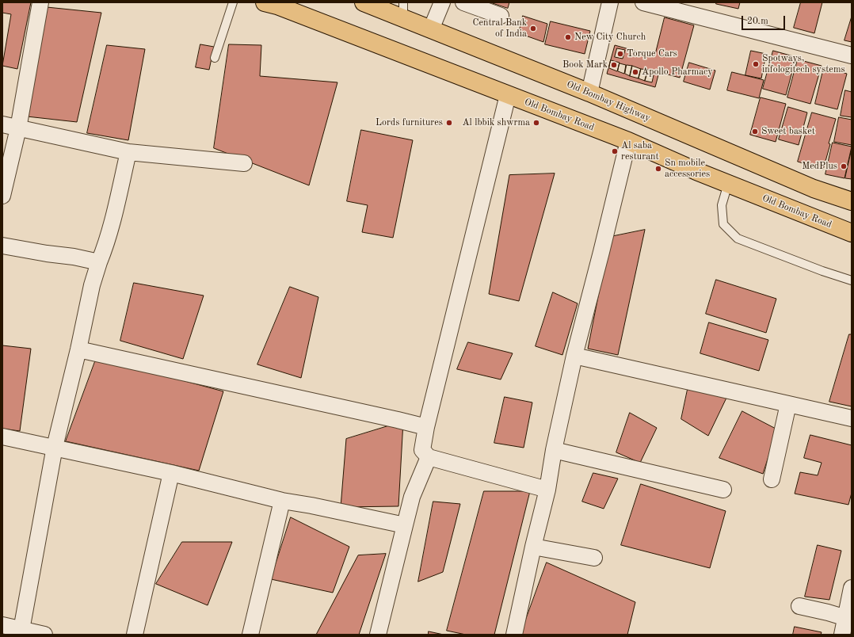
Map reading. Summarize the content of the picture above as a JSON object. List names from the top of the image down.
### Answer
{
  "streets": {
    "main road": ["Old Bombay Highway", "Old Bombay Road"]
  },
  "places": [
    "Central Bank of India",
    "New City Church",
    "Torque Cars",
    "Spotways, infologitech systems",
    "Book Mark",
    "Apollo Pharmacy",
    "Lords furnitures",
    "Al lbbik shwrma",
    "Sweet basket",
    "Al saba resturant",
    "MedPlus",
    "Sn mobile accessories"
  ],
  "scale_bar": "20 m"
}
